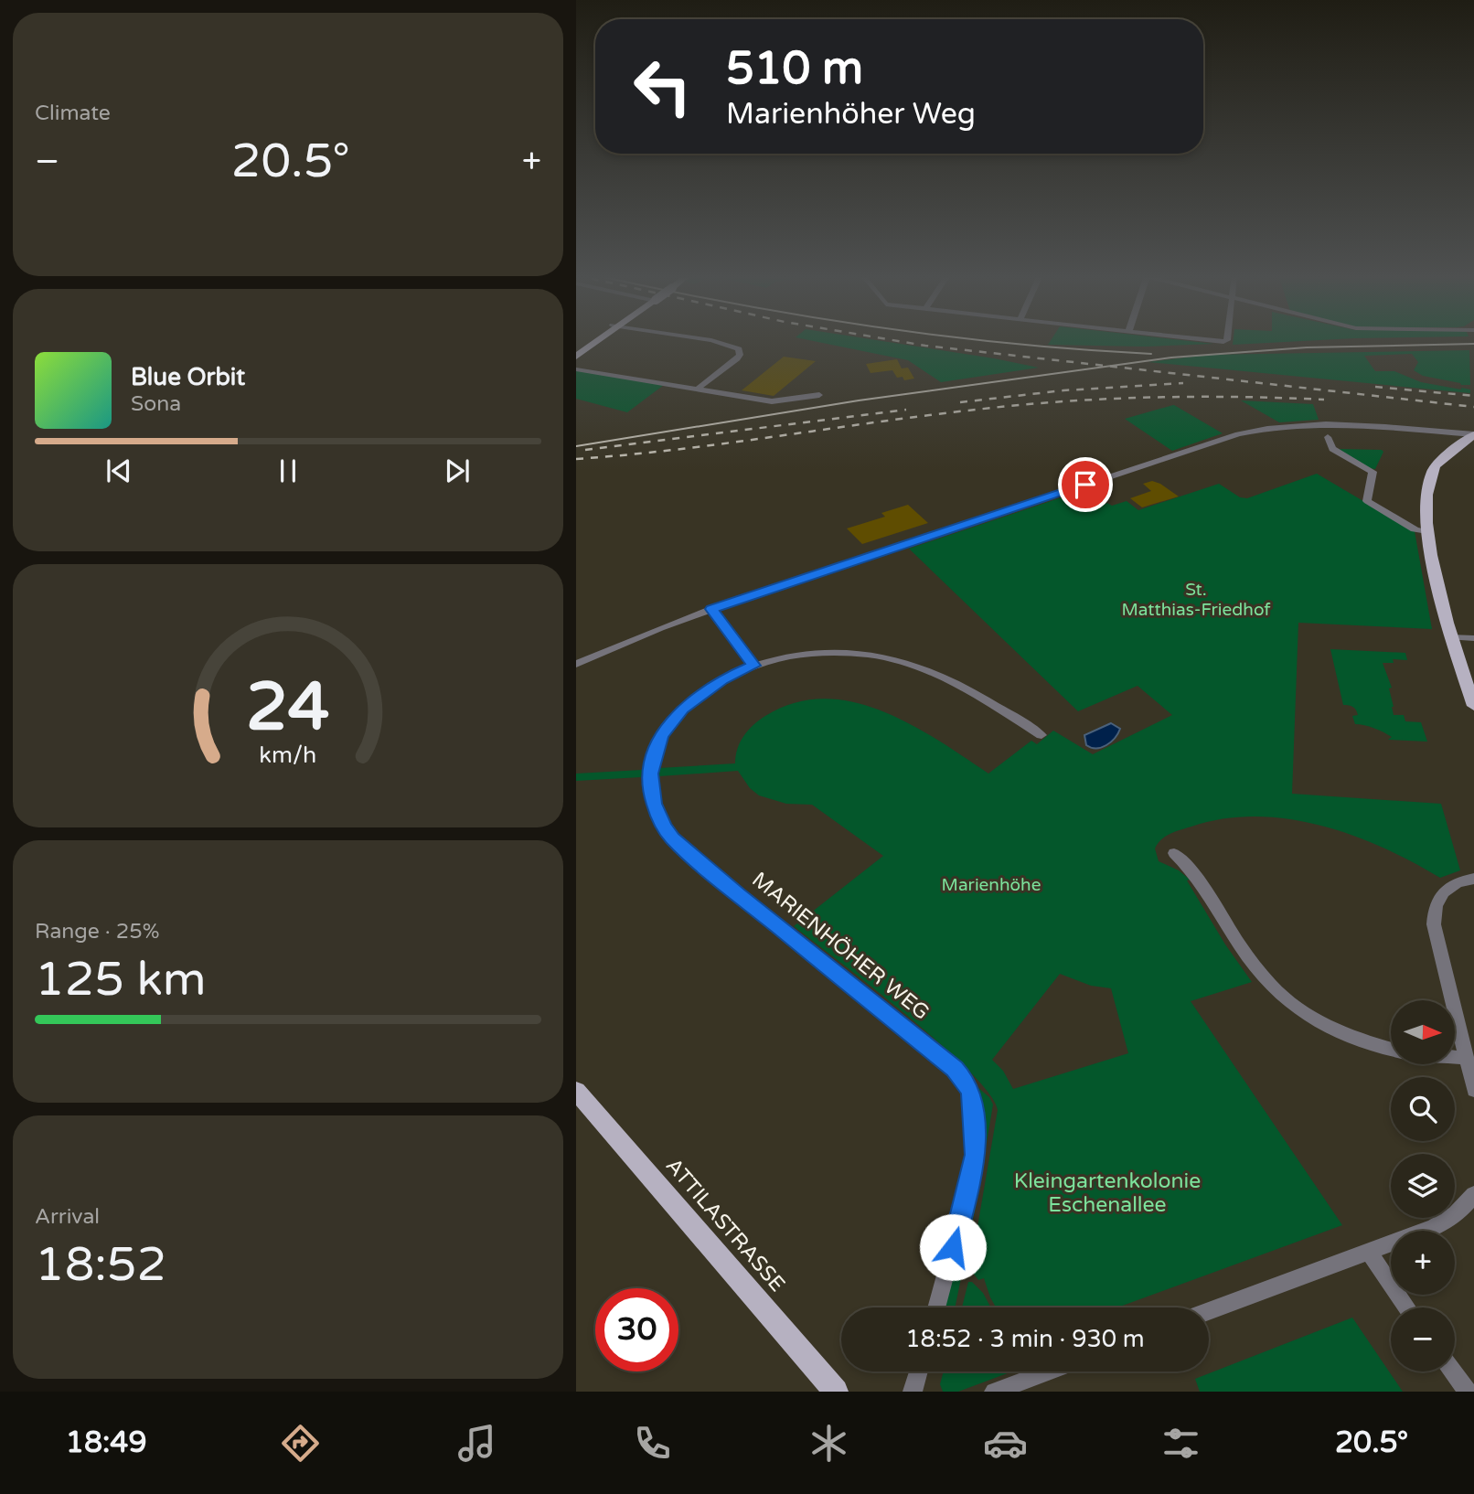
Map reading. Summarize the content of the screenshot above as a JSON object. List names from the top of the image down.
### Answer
{
  "streets": {
    "main road": ["ATTILASTRASSE"],
    "street": ["MARIENHÖHER WEG"]
  },
  "parks": ["St. Matthias-Friedhof", "Marienhöhe", "Kleingartenkolonie Eschenallee"],
  "north": "right",
  "page": {
    "tile": [
      "Climate",
      ["Range · 25%", "125 km"],
      ["Arrival", "18:52"]
    ],
    "turn": ["510 m", "Marienhöher Weg"],
    "heat": ["−", "20.5°", "+"],
    "song": ["Blue Orbit", "Sona"],
    "map_buttons": ["+", "−"],
    "limit": "30",
    "trip": "18:52 · 3 min · 930 m",
    "tabs": ["18:49", "20.5°"],
    "gauge": ["24", "km/h"]
  }
}
